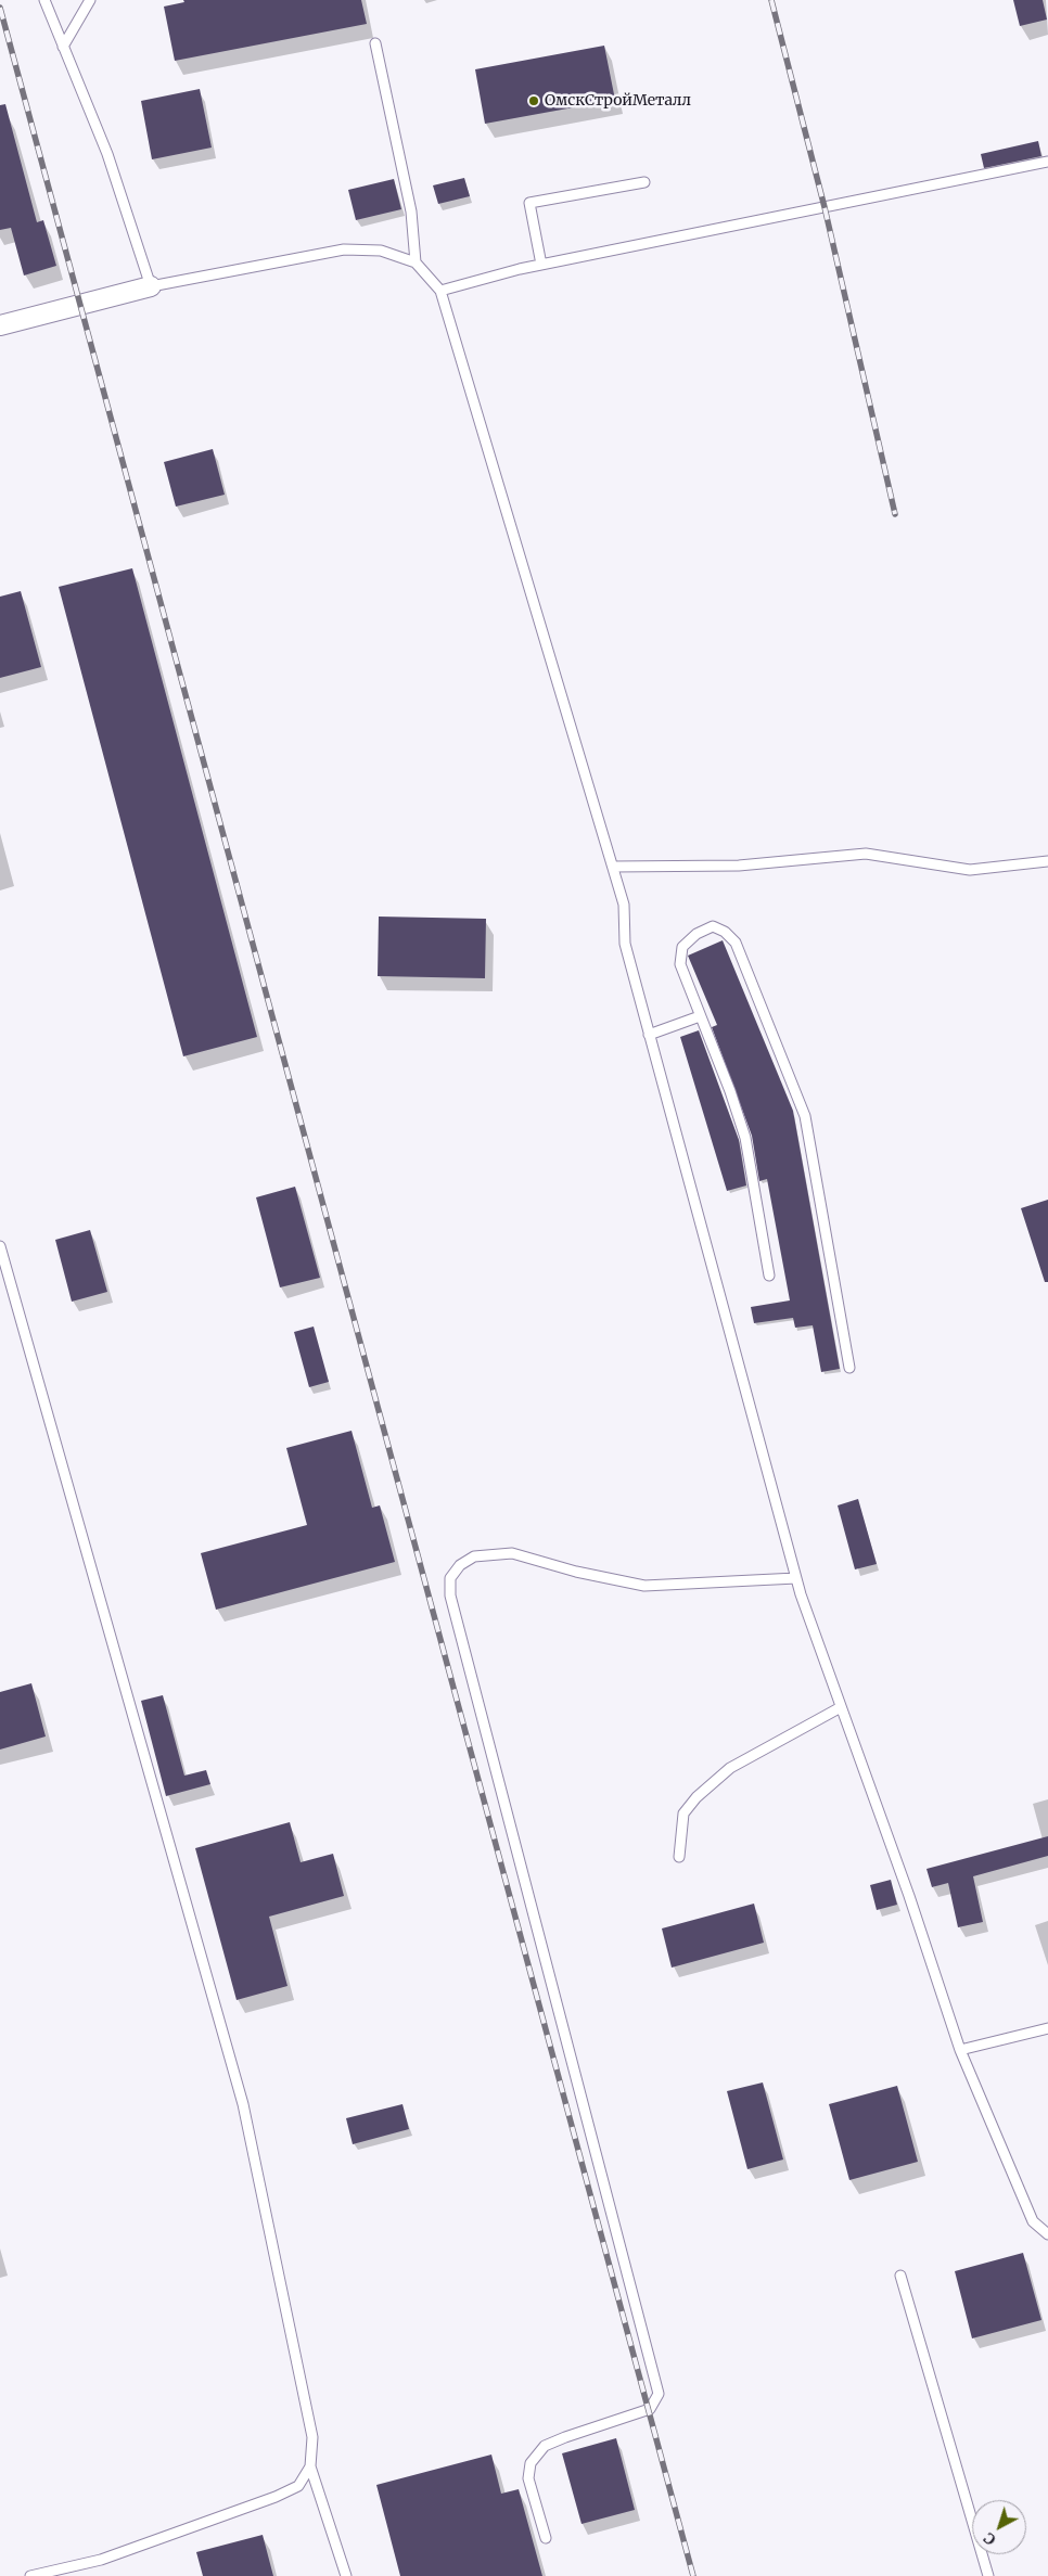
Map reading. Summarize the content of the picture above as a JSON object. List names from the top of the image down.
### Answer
{
  "places": ["ОмскСтройМеталл"],
  "north": "bottom left"
}
